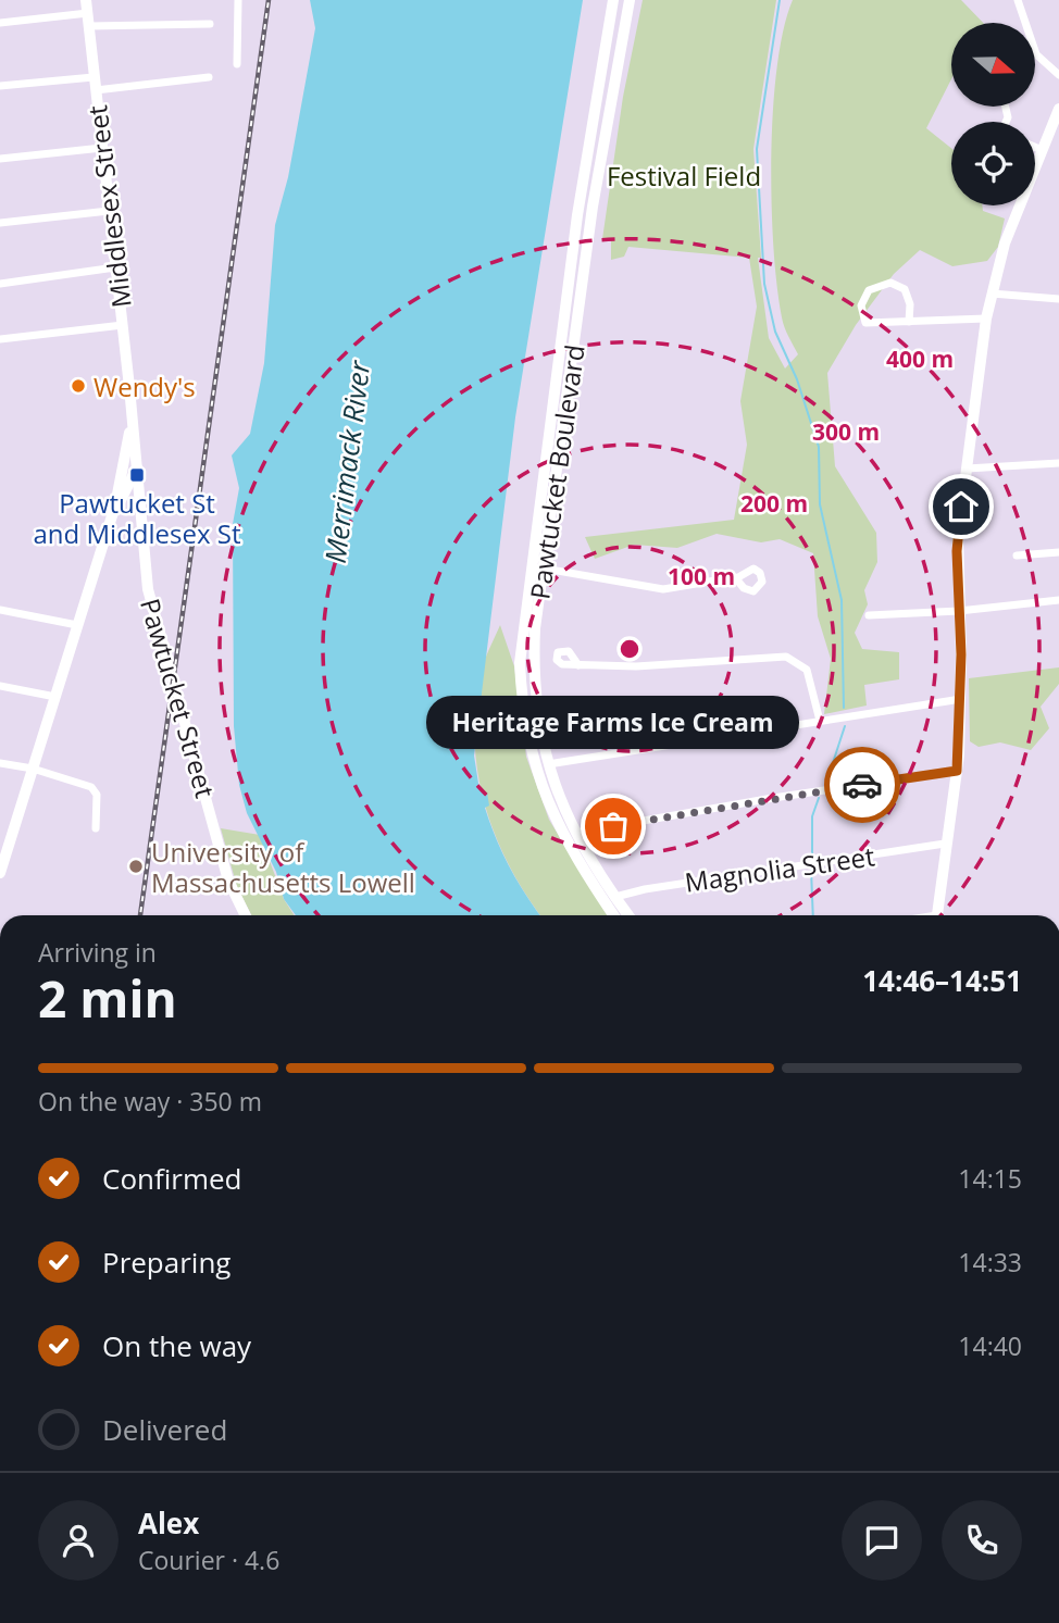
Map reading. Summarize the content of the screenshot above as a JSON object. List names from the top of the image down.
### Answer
{
  "streets": {
    "main road": ["Middlesex Street", "Pawtucket Boulevard", "Pawtucket Street"],
    "street": ["Magnolia Street"]
  },
  "crossings": [
    ["Middlesex Street", "Pawtucket Street"],
    ["Pawtucket Boulevard", "Magnolia Street"]
  ],
  "water": ["Merrimack River"],
  "parks": ["Festival Field"],
  "places": {
    "other": ["Wendy's", "Heritage Farms Ice Cream", "University of Massachusetts Lowell"],
    "transit": ["Pawtucket St and Middlesex St"]
  },
  "north": "right",
  "page": {
    "bubble": "Heritage Farms Ice Cream",
    "heading": ["2 min", "Arriving in", "14:46–14:51"],
    "panel": ["Alex", "Courier · 4.6"],
    "bar": "On the way · 350 m",
    "list": [
      ["Confirmed", "14:15"],
      ["Preparing", "14:33"],
      ["On the way", "14:40"],
      "Delivered"
    ]
  },
  "rings": [
    "400 m",
    "300 m",
    "200 m",
    "100 m"
  ]
}
